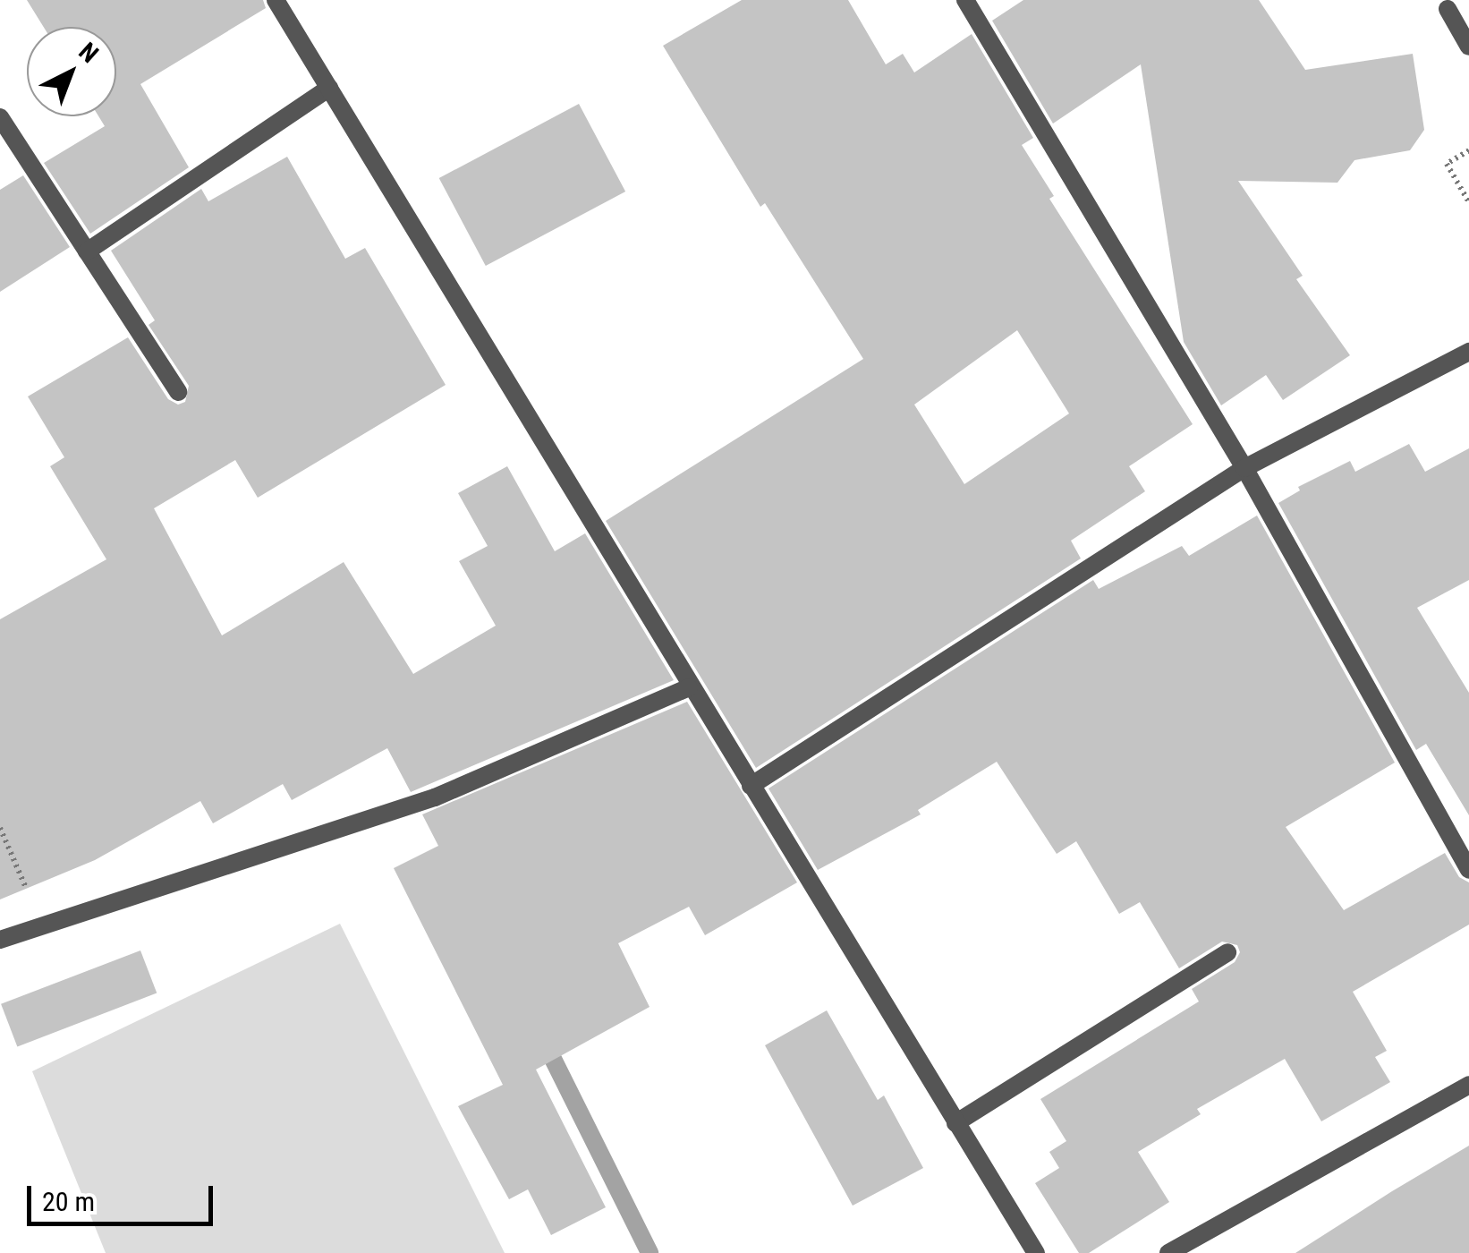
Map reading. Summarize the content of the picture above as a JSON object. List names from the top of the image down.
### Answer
{
  "scale_bar": "20 m",
  "north": "top right"
}
